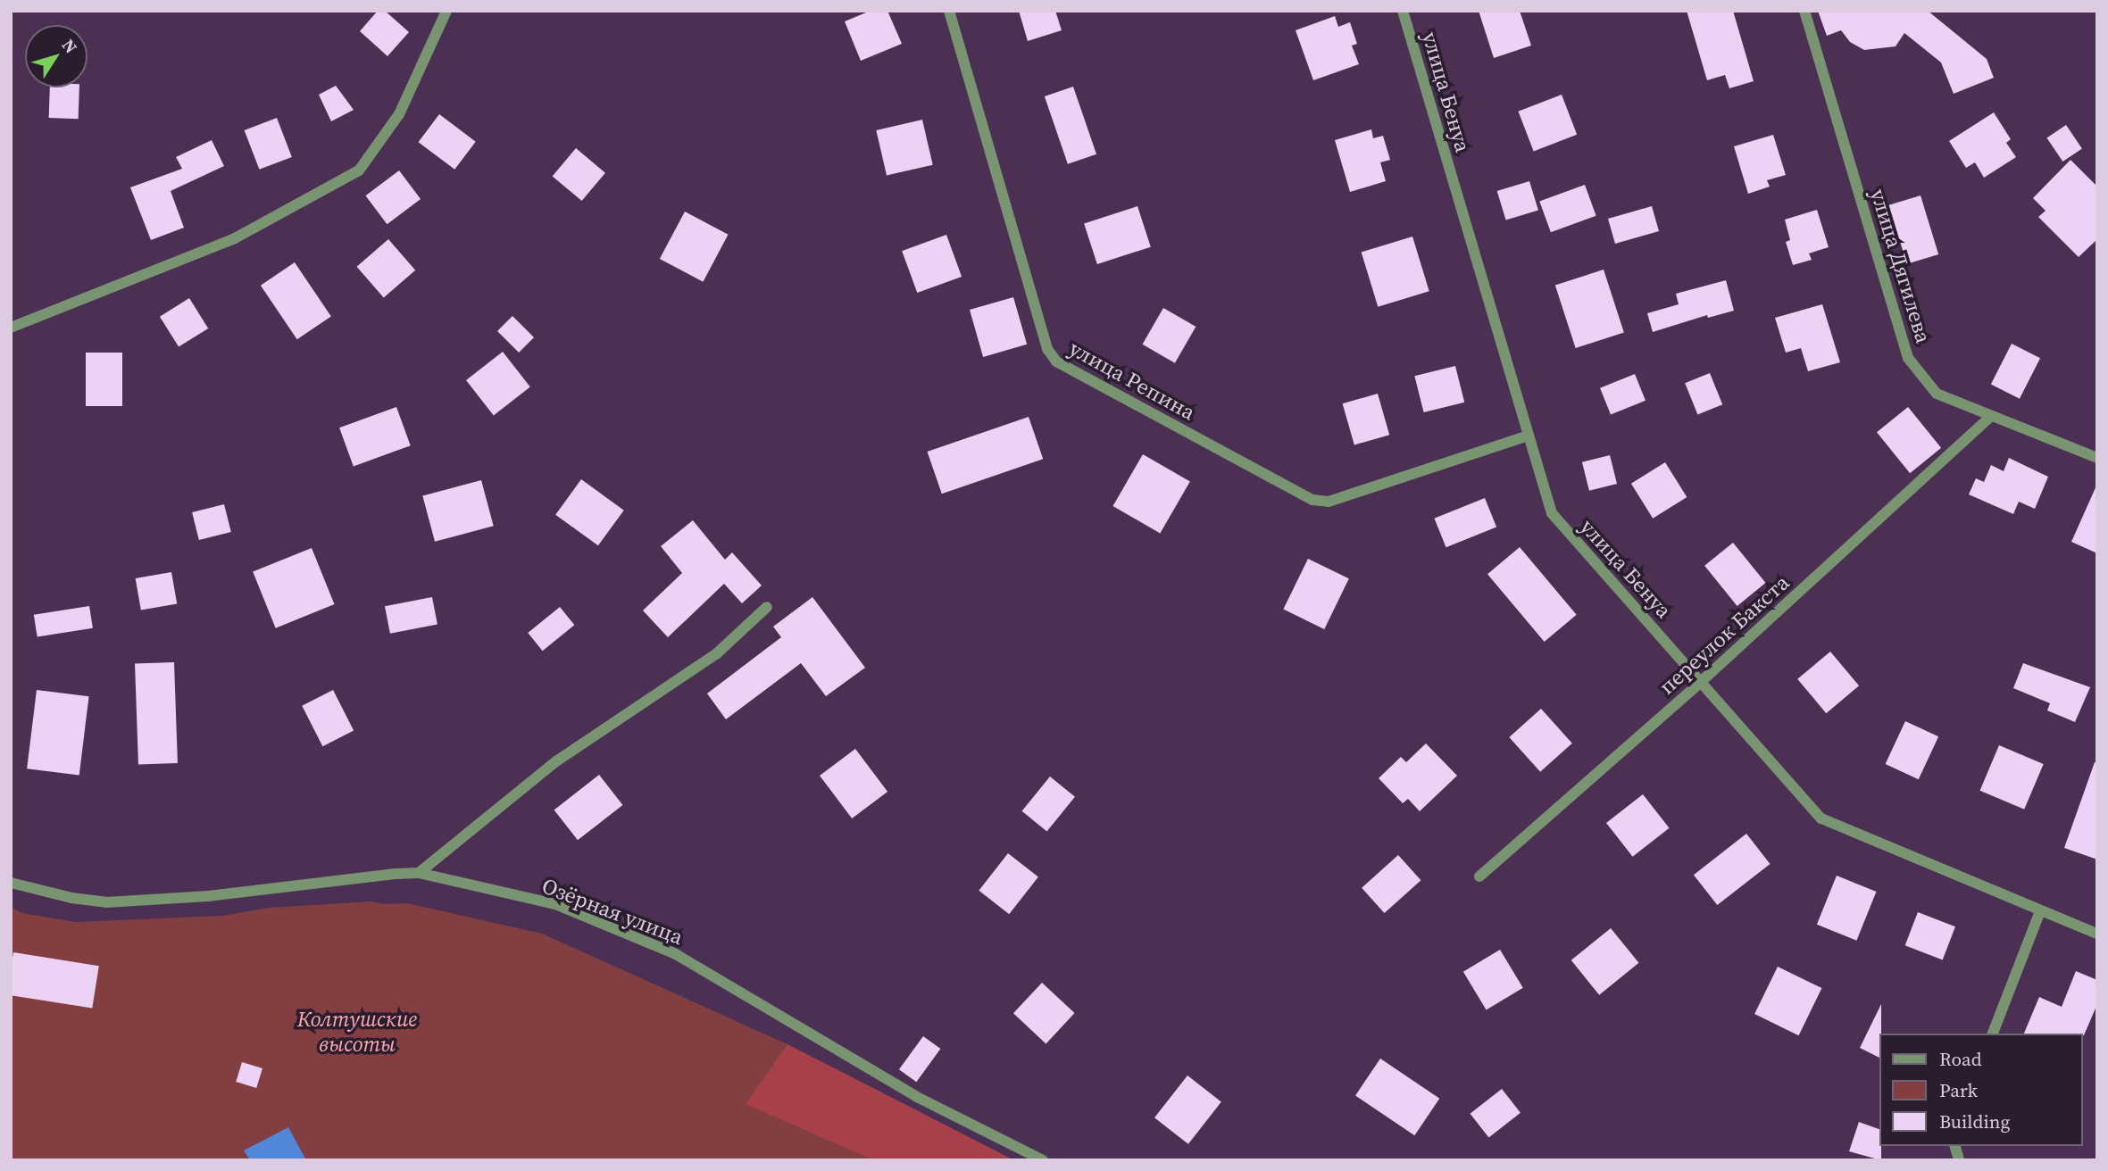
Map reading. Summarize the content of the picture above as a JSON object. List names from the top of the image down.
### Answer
{
  "streets": {
    "street": [
      "улица Бенуа",
      "улица Дягилева",
      "улица Репина",
      "переулок Бакста",
      "Озёрная улица"
    ]
  },
  "crossings": [
    ["улица Бенуа", "улица Репина"],
    ["улица Бенуа", "переулок Бакста"],
    ["улица Дягилева", "переулок Бакста"]
  ],
  "parks": ["Колтушские высоты"],
  "legend": ["Road", "Park", "Building"],
  "north": "top right"
}
